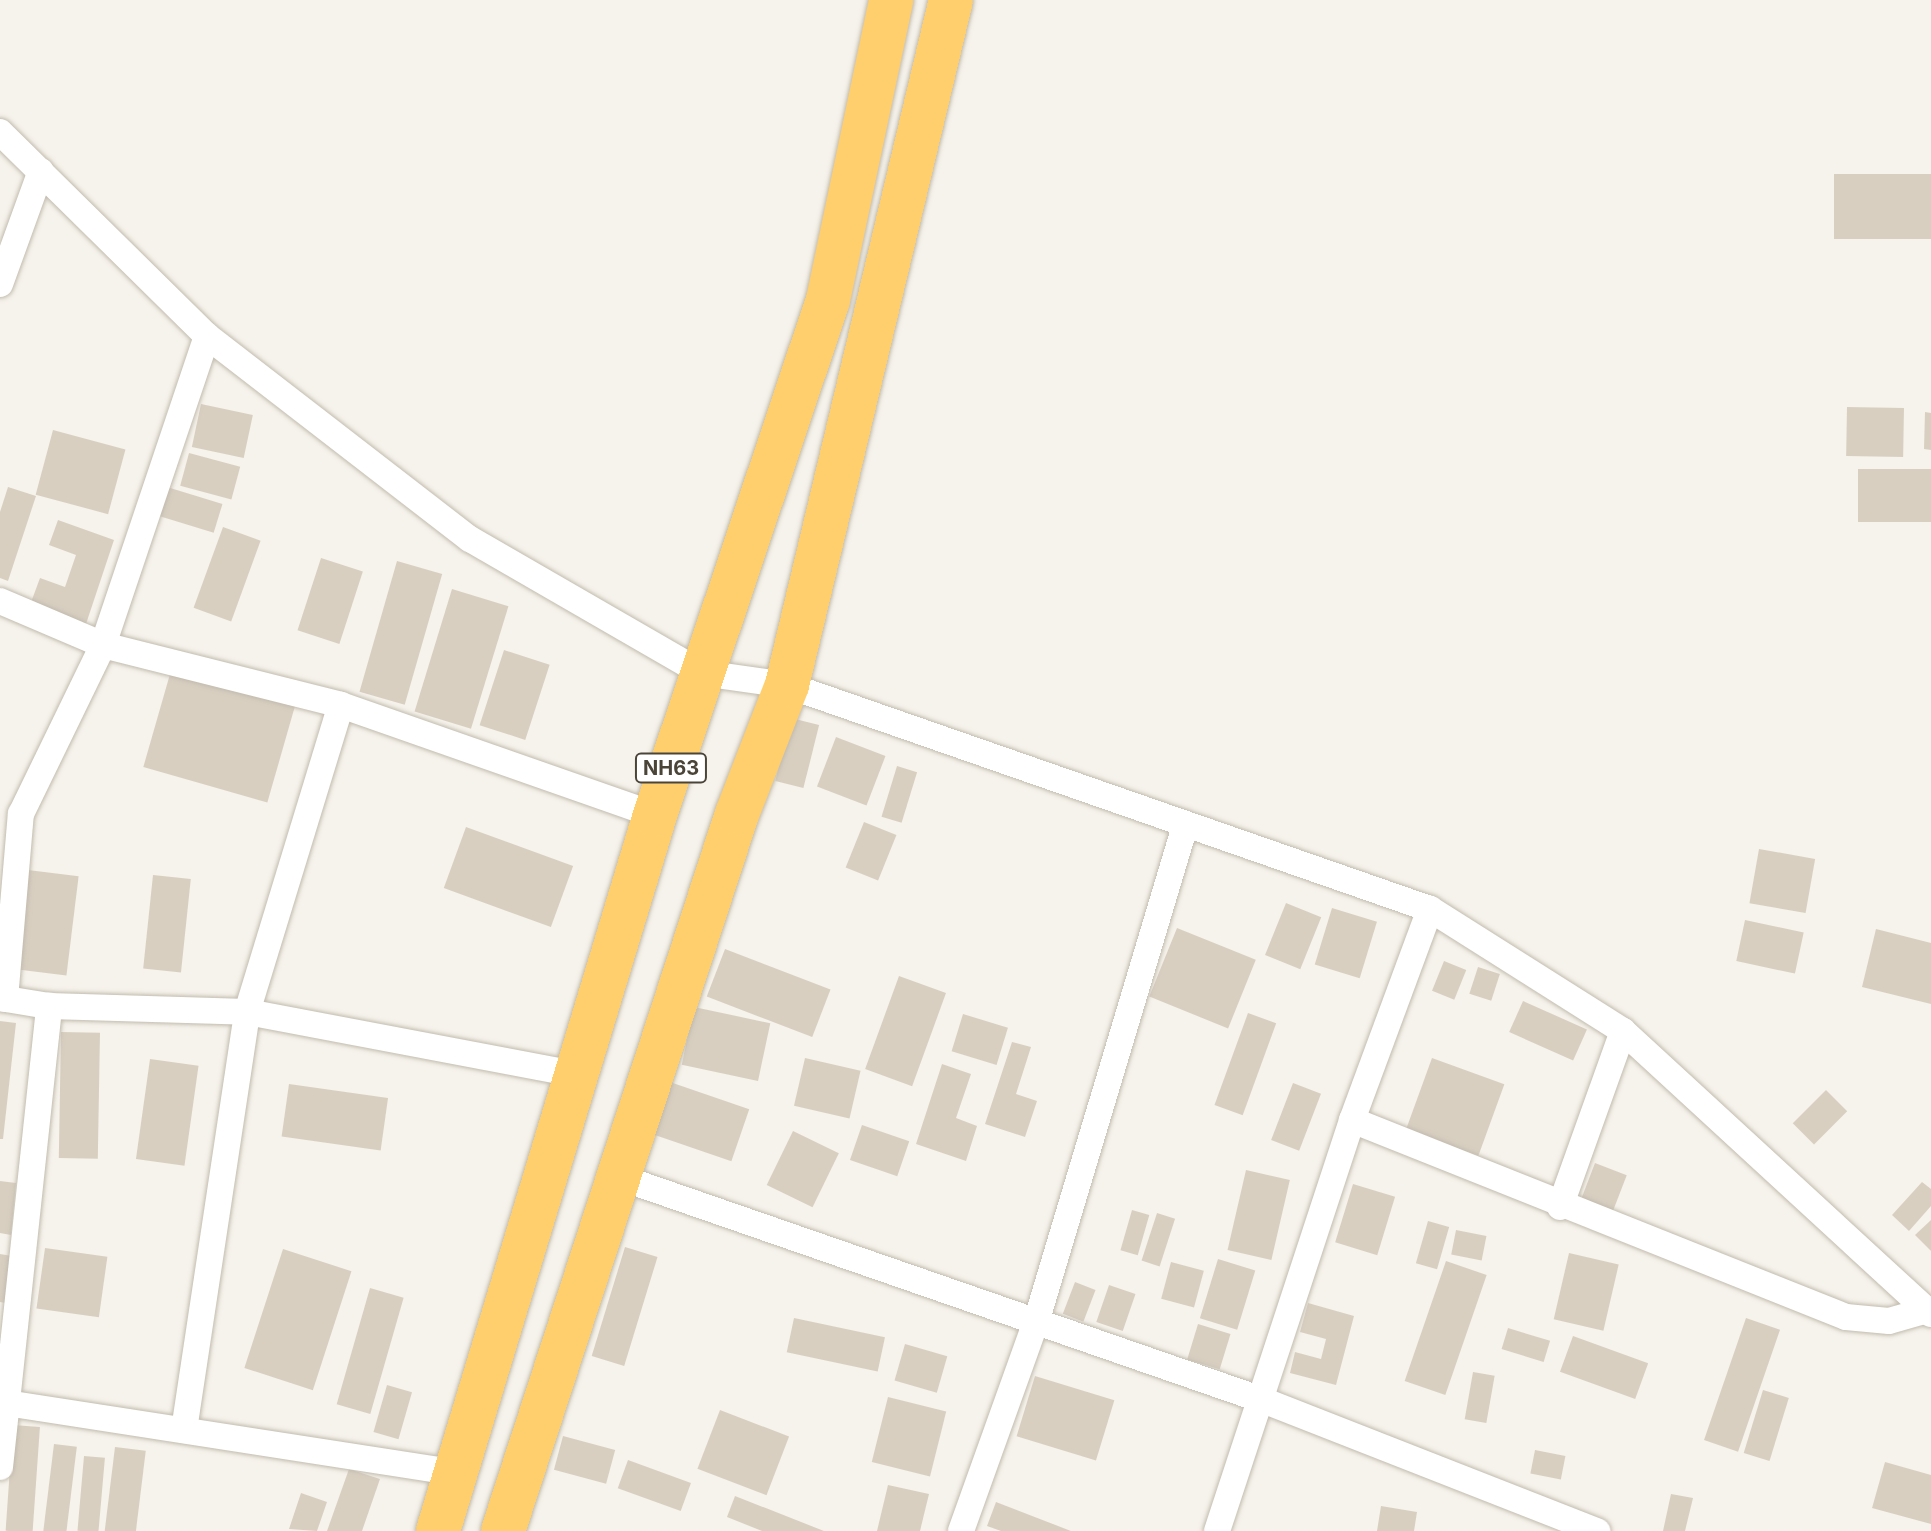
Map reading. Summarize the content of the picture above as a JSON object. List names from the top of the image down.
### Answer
{
  "streets": {
    "highway": ["NH63"]
  }
}
